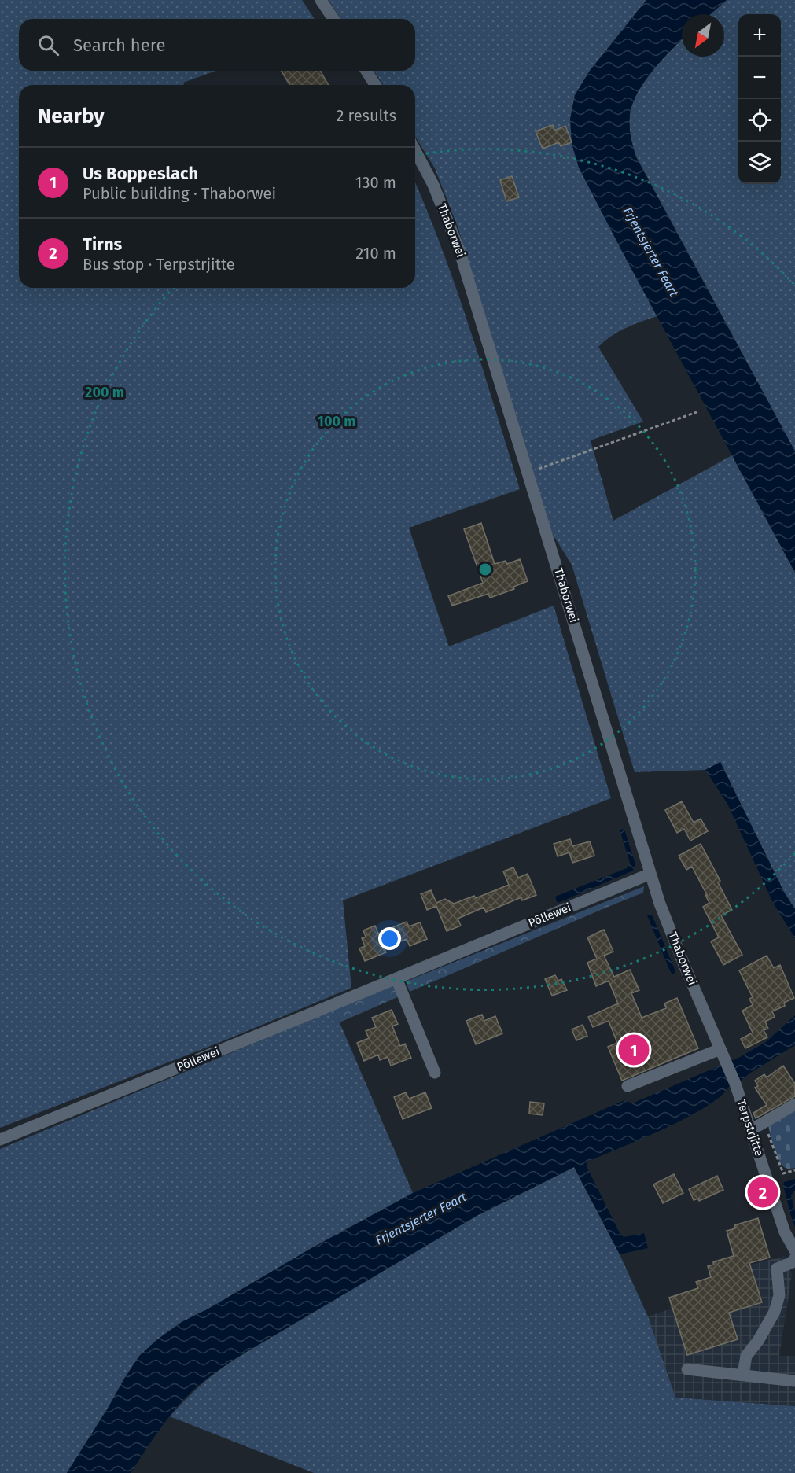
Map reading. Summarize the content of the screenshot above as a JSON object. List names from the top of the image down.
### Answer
{
  "streets": {
    "street": ["Thaborwei", "Pôllewei", "Terpstrjitte"]
  },
  "crossings": [
    ["Thaborwei", "Pôllewei"],
    ["Thaborwei", "Terpstrjitte"]
  ],
  "water": ["Frjentsjerter Feart"],
  "north": "bottom left",
  "page": {
    "map_buttons": ["+", "−"],
    "search": "Search here",
    "heading": ["Nearby", "2 results"],
    "list": [
      {
        "mark": "1",
        "name": "Us Boppeslach",
        "note": "Public building · Thaborwei",
        "value": "130 m"
      },
      {
        "mark": "2",
        "name": "Tirns",
        "note": "Bus stop · Terpstrjitte",
        "value": "210 m"
      }
    ],
    "pins": ["1", "2"]
  },
  "rings": ["200 m", "100 m"]
}
